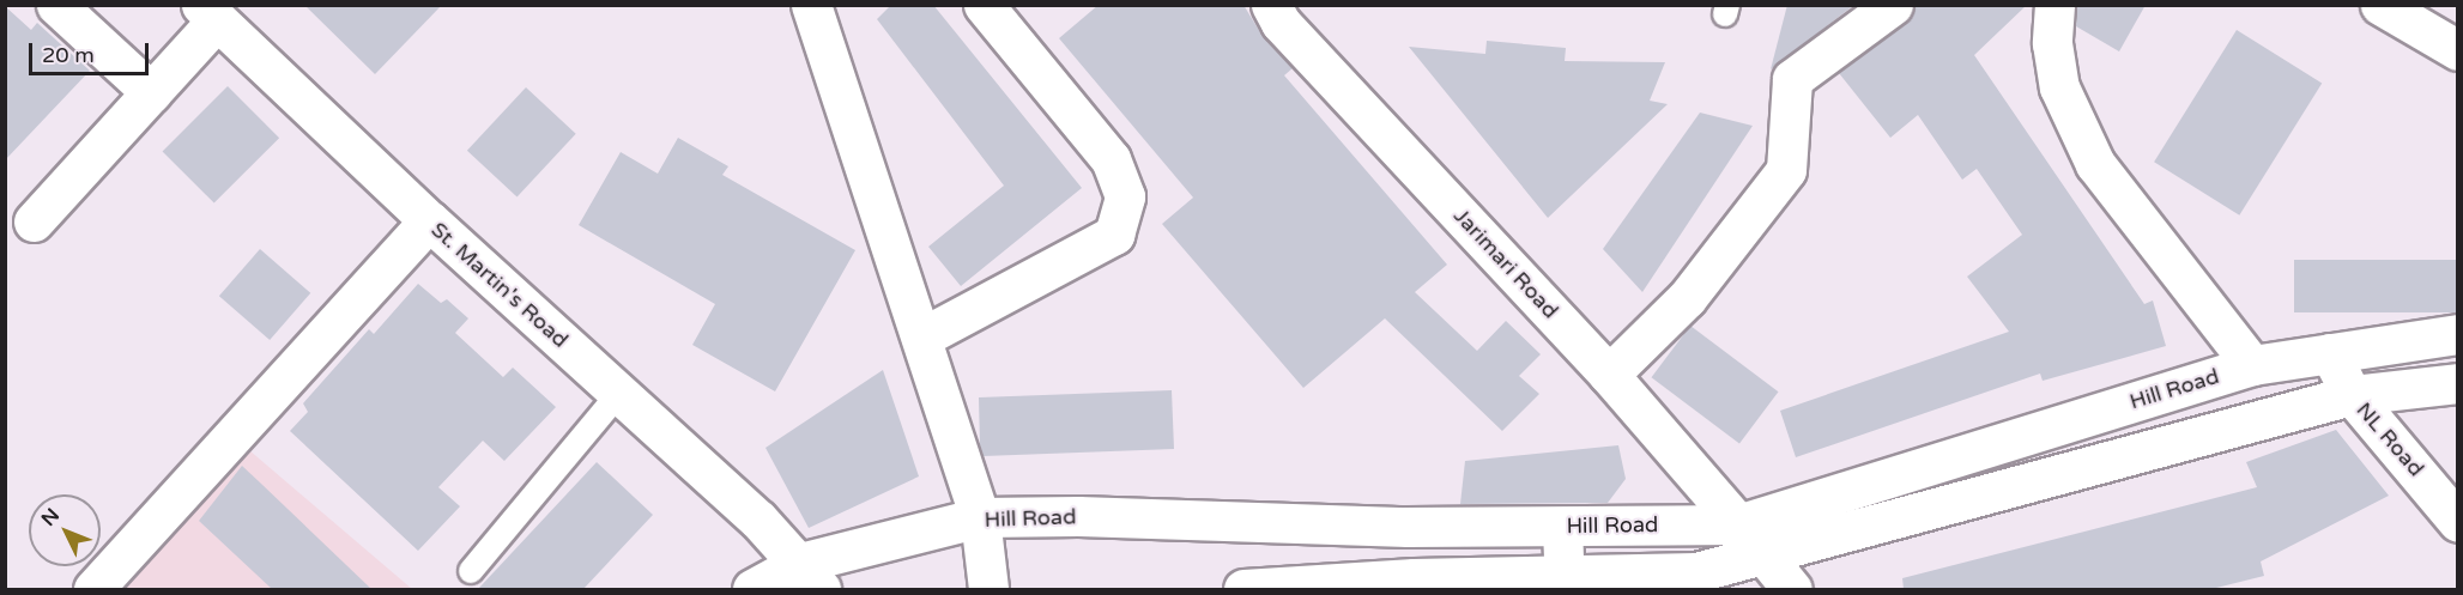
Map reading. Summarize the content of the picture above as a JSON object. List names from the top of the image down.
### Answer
{
  "streets": {
    "street": [
      "Jarimari Road",
      "St. Martin's Road",
      "Hill Road",
      "NL Road"
    ]
  },
  "crossings": [
    ["Jarimari Road", "Hill Road"],
    ["St. Martin's Road", "Hill Road"],
    ["Hill Road", "NL Road"]
  ],
  "scale_bar": "20 m",
  "north": "top left"
}
